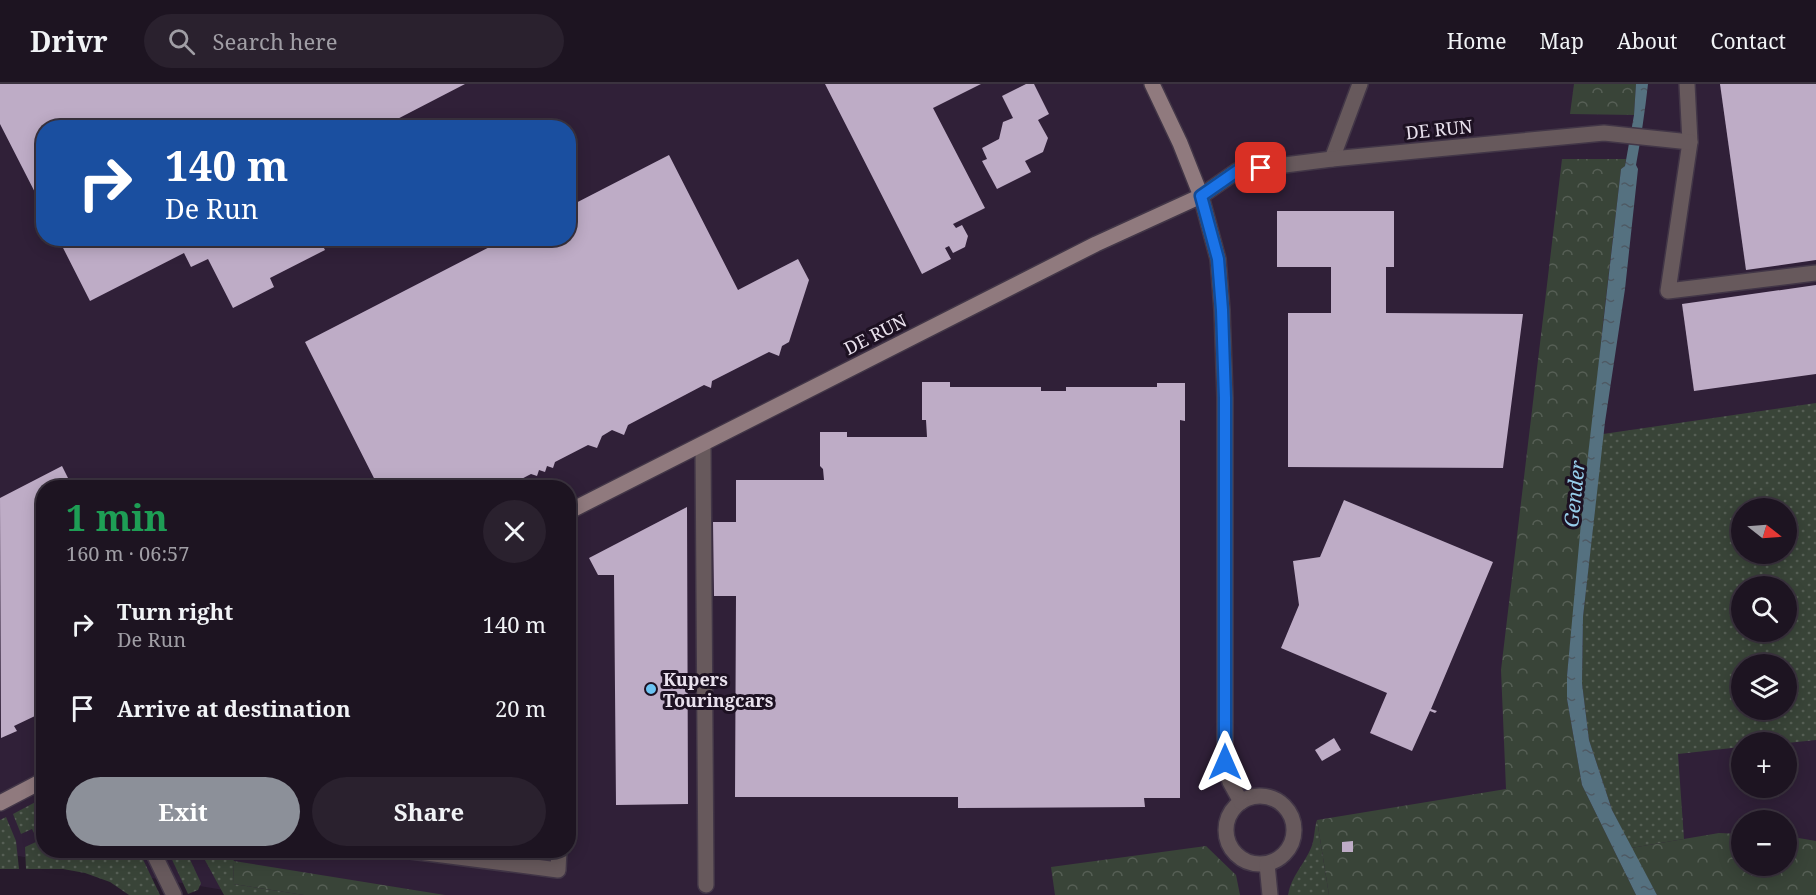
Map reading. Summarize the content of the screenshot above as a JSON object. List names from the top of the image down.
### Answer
{
  "streets": {
    "street": ["DE RUN"]
  },
  "water": ["Gender"],
  "places": ["Kupers Touringcars"],
  "north": "right",
  "page": {
    "header": "Drivr",
    "search": "Search here",
    "nav": [
      "Home",
      "Map",
      "About",
      "Contact"
    ],
    "turn": ["140 m", "De Run"],
    "heading": ["1 min", "160 m · 06:57"],
    "map_buttons": ["+", "−"],
    "list": [
      {
        "name": "Turn right",
        "note": "De Run",
        "value": "140 m"
      },
      {
        "name": "Arrive at destination",
        "value": "20 m"
      }
    ],
    "buttons": ["Exit", "Share"]
  }
}
